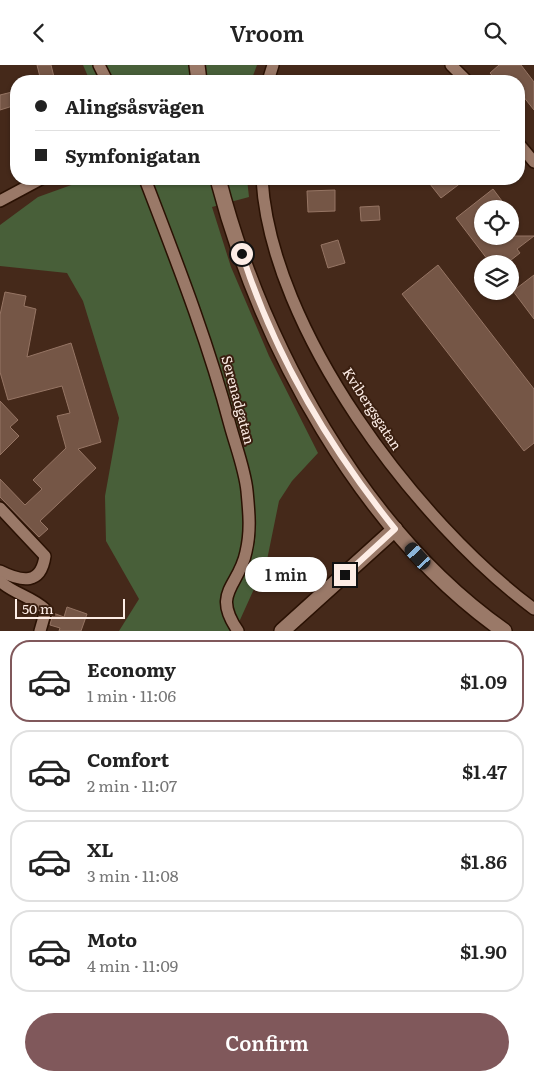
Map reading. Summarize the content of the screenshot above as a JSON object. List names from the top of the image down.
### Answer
{
  "streets": {
    "street": ["Serenadgatan", "Kvibergsgatan"]
  },
  "scale_bar": "50 m",
  "page": {
    "header": "Vroom",
    "banner": ["Alingsåsvägen", "Symfonigatan"],
    "bubble": "1 min",
    "scale": "50 m",
    "list": [
      {
        "name": "Economy",
        "note": "1 min · 11:06",
        "value": "$1.09"
      },
      {
        "name": "Comfort",
        "note": "2 min · 11:07",
        "value": "$1.47"
      },
      {
        "name": "XL",
        "note": "3 min · 11:08",
        "value": "$1.86"
      },
      {
        "name": "Moto",
        "note": "4 min · 11:09",
        "value": "$1.90"
      }
    ],
    "buttons": "Confirm"
  }
}
